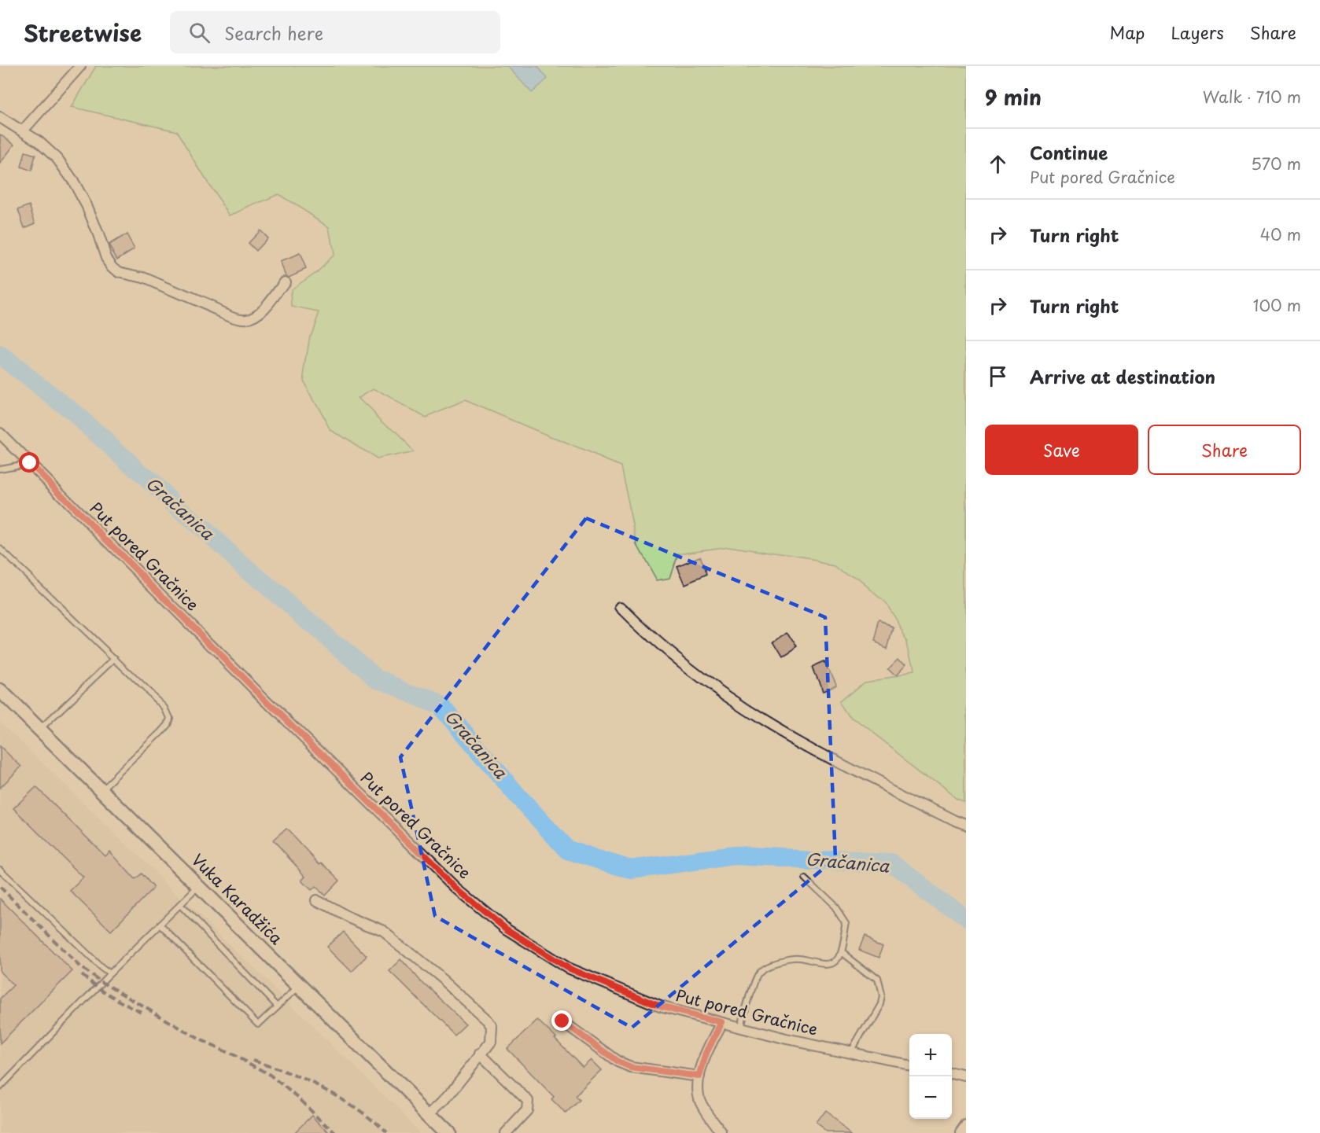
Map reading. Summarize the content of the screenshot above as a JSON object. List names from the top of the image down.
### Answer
{
  "streets": {
    "street": ["Put pored Gračnice", "Vuka Karadžića"]
  },
  "water": ["Gračanica"],
  "page": {
    "header": "Streetwise",
    "search": "Search here",
    "nav": ["Map", "Layers", "Share"],
    "heading": ["9 min", "Walk · 710 m"],
    "list": [
      ["Continue", "Put pored Gračnice", "570 m"],
      ["Turn right", "40 m"],
      ["Turn right", "100 m"],
      "Arrive at destination"
    ],
    "buttons": ["Save", "Share"],
    "map_buttons": ["+", "−"]
  }
}
